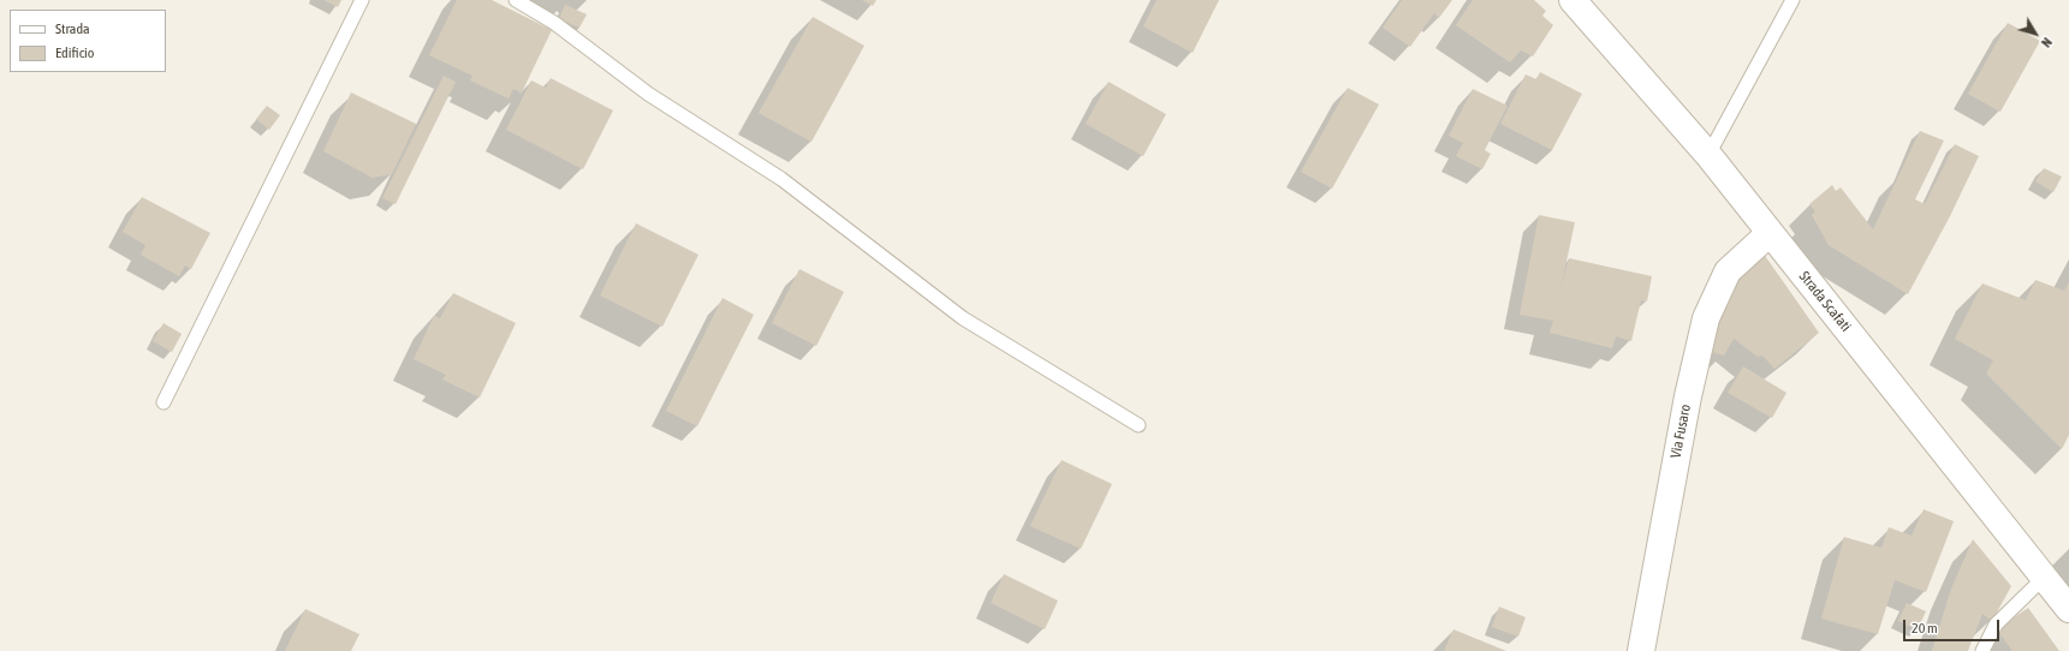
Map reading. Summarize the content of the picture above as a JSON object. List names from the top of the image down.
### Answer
{
  "streets": {
    "street": ["Strada Scafati", "Via Fusaro"]
  },
  "crossings": [
    ["Strada Scafati", "Via Fusaro"]
  ],
  "legend": ["Strada", "Edificio"],
  "scale_bar": "20 m",
  "north": "bottom right"
}
